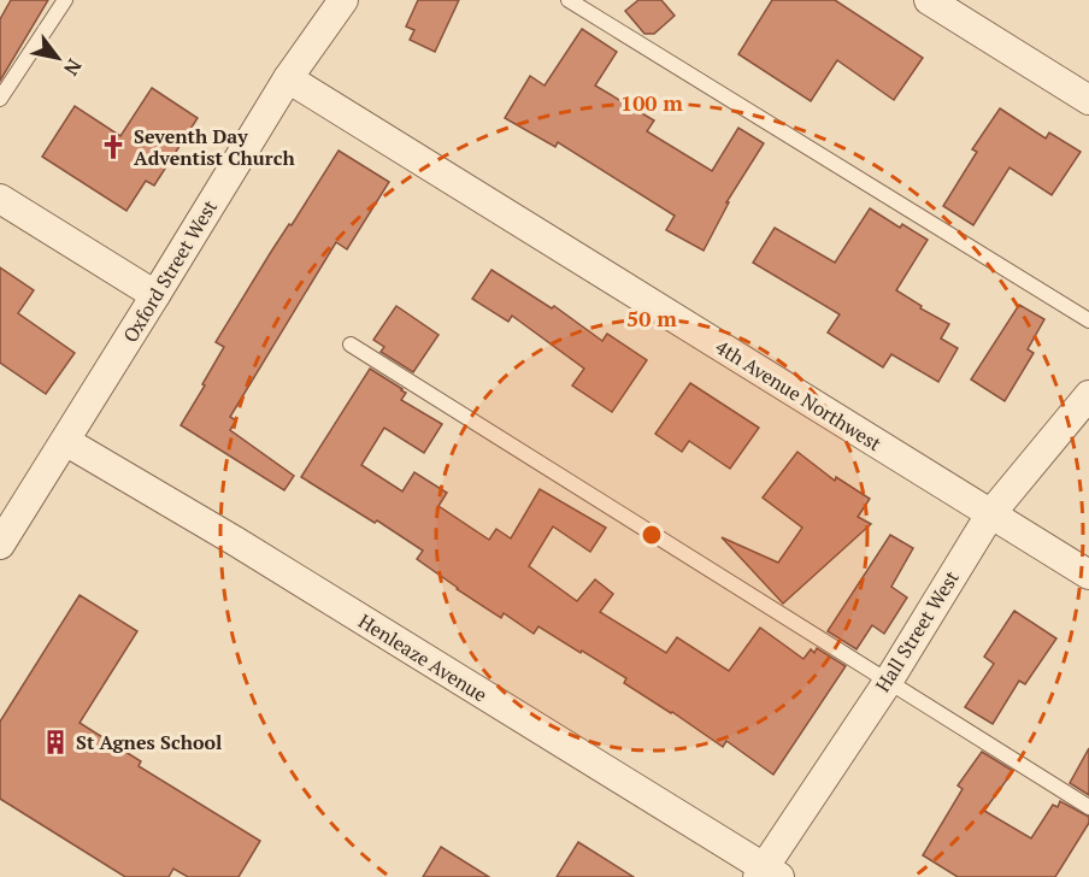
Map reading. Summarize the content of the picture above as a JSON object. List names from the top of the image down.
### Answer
{
  "streets": {
    "street": [
      "Oxford Street West",
      "4th Avenue Northwest",
      "Hall Street West",
      "Henleaze Avenue"
    ]
  },
  "crossings": [
    ["Oxford Street West", "4th Avenue Northwest"],
    ["Oxford Street West", "Henleaze Avenue"],
    ["4th Avenue Northwest", "Hall Street West"],
    ["Hall Street West", "Henleaze Avenue"]
  ],
  "places": {
    "church": ["Seventh Day Adventist Church"],
    "building": ["St Agnes School"]
  },
  "north": "bottom right",
  "rings": ["100 m", "50 m"]
}
